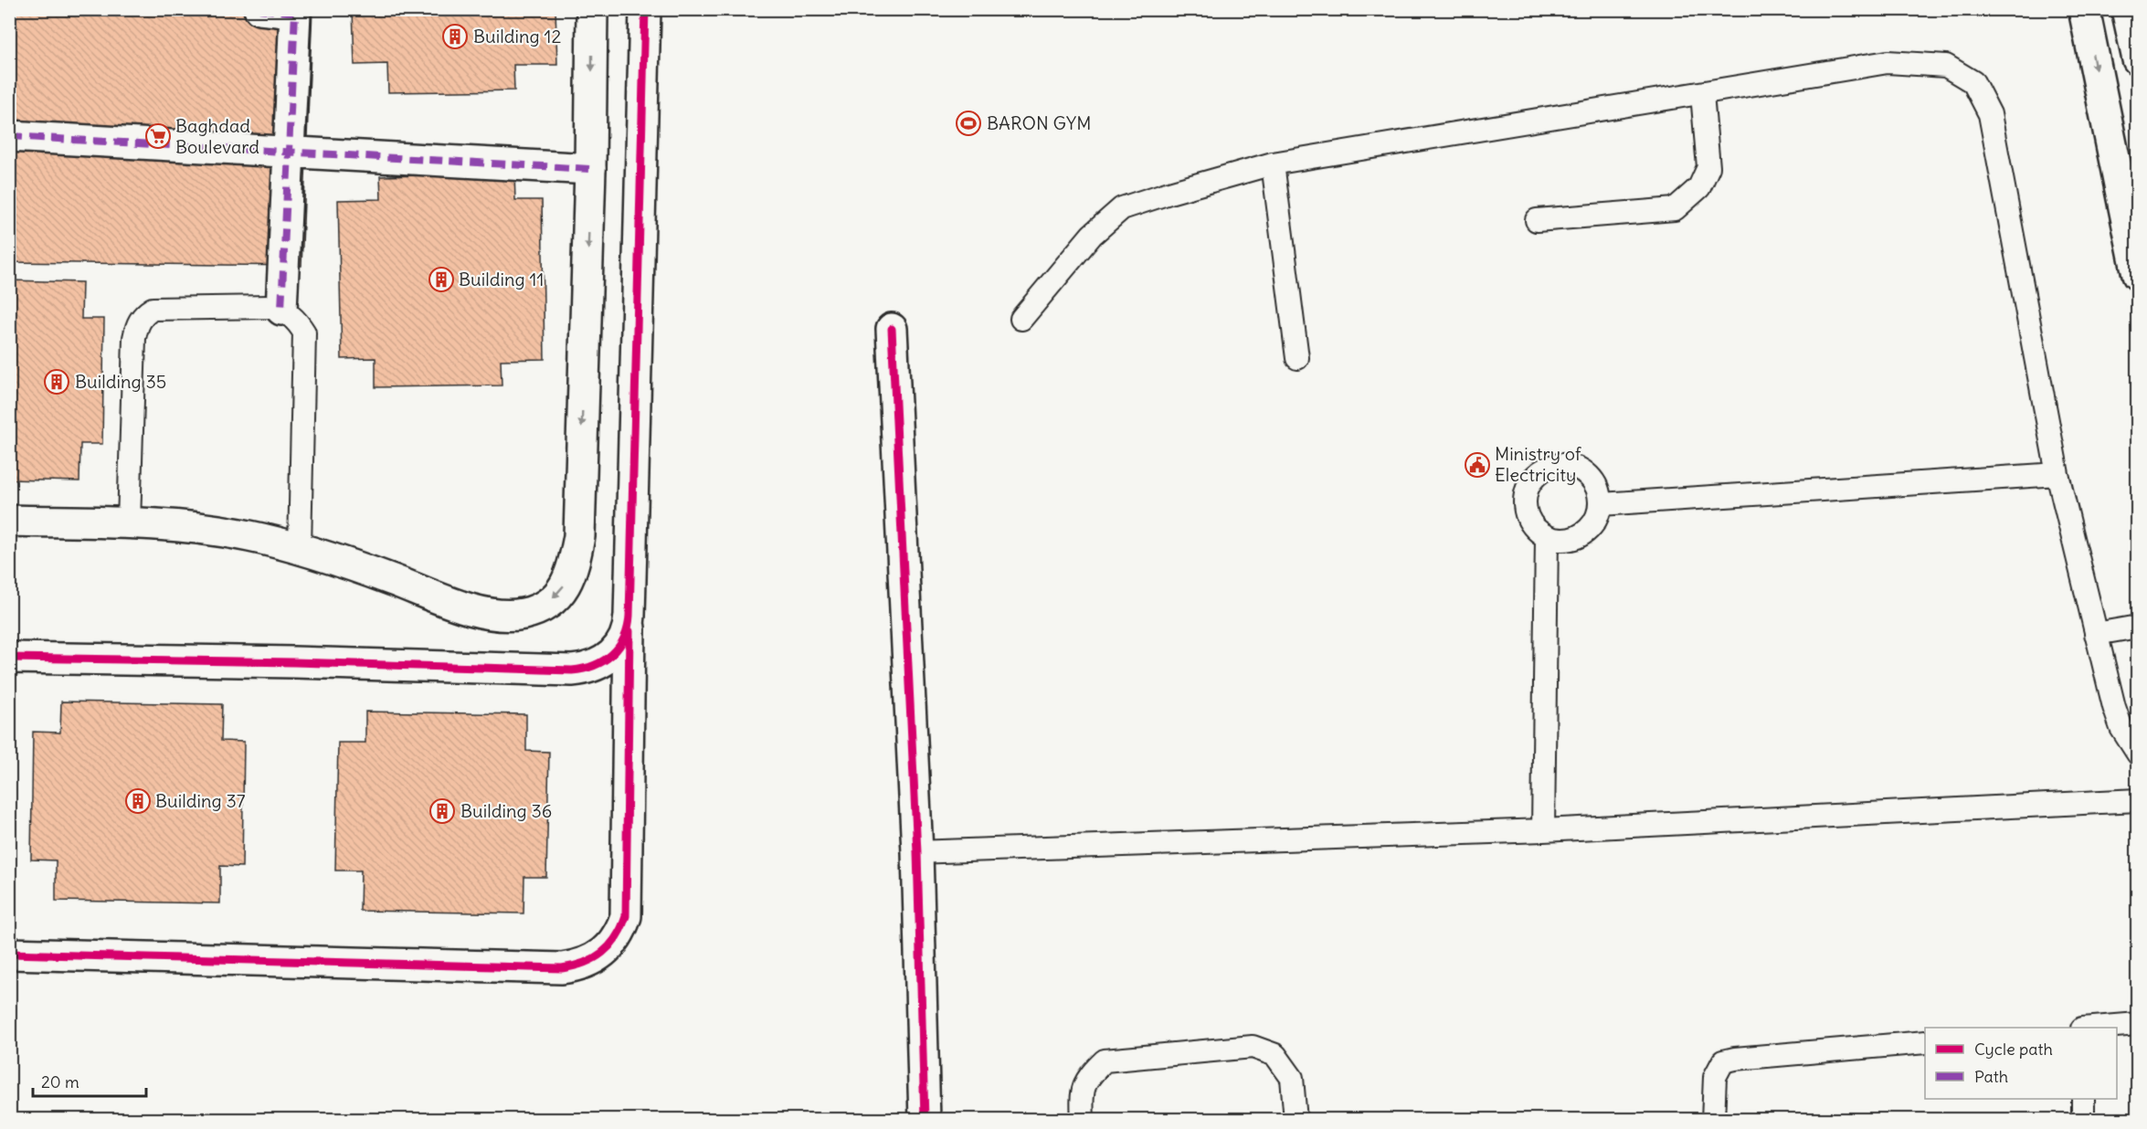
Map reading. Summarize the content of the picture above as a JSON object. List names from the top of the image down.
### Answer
{
  "places": {
    "building": [
      "Building 12",
      "Building 11",
      "Building 35",
      "Building 37",
      "Building 36"
    ],
    "sports": ["BARON GYM"],
    "supermarket": ["Baghdad Boulevard"],
    "public building": ["Ministry of Electricity"]
  },
  "legend": ["Cycle path", "Path"],
  "scale_bar": "20 m"
}
